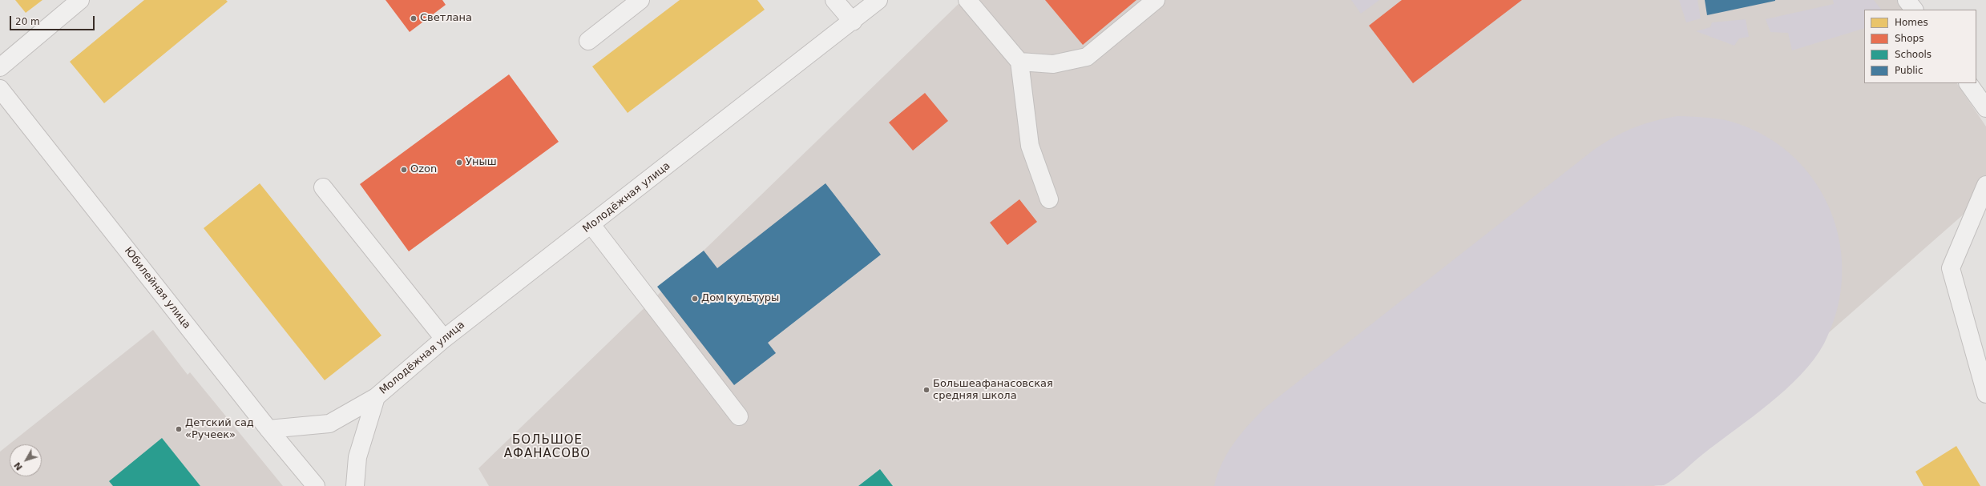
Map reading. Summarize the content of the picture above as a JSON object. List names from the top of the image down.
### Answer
{
  "streets": {
    "street": ["Молодёжная улица", "Юбилейная улица"]
  },
  "crossings": [
    ["Молодёжная улица", "Юбилейная улица"]
  ],
  "districts": ["БОЛЬШОЕ АФАНАСОВО"],
  "places": [
    "Светлана",
    "Уныш",
    "Ozon",
    "Дом культуры",
    "Большеафанасовская средняя школа",
    "Детский сад «Ручеек»"
  ],
  "legend": [
    "Homes",
    "Shops",
    "Schools",
    "Public"
  ],
  "scale_bar": "20 m",
  "north": "bottom left"
}
